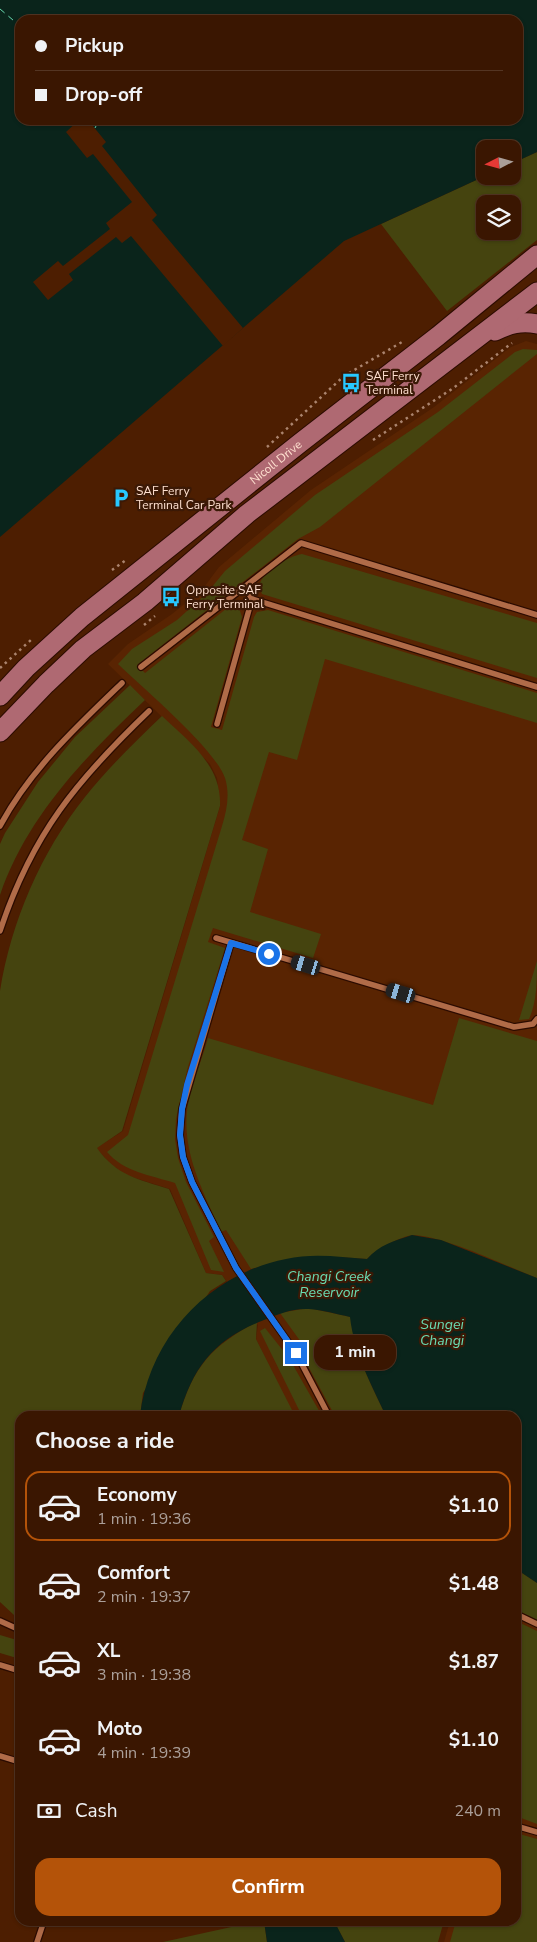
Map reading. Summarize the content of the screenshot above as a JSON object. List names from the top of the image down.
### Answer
{
  "streets": {
    "main road": ["Nicoll Drive"]
  },
  "water": ["Changi Creek Reservoir", "Sungei Changi"],
  "places": {
    "bus stop": ["SAF Ferry Terminal", "Opposite SAF Ferry Terminal"],
    "parking": ["SAF Ferry Terminal Car Park"]
  },
  "north": "left",
  "page": {
    "banner": ["Pickup", "Drop-off"],
    "bubble": "1 min",
    "heading": "Choose a ride",
    "list": [
      {
        "name": "Economy",
        "note": "1 min · 19:36",
        "value": "$1.10"
      },
      {
        "name": "Comfort",
        "note": "2 min · 19:37",
        "value": "$1.48"
      },
      {
        "name": "XL",
        "note": "3 min · 19:38",
        "value": "$1.87"
      },
      {
        "name": "Moto",
        "note": "4 min · 19:39",
        "value": "$1.10"
      }
    ],
    "pay": ["Cash", "240 m"],
    "buttons": "Confirm"
  }
}
